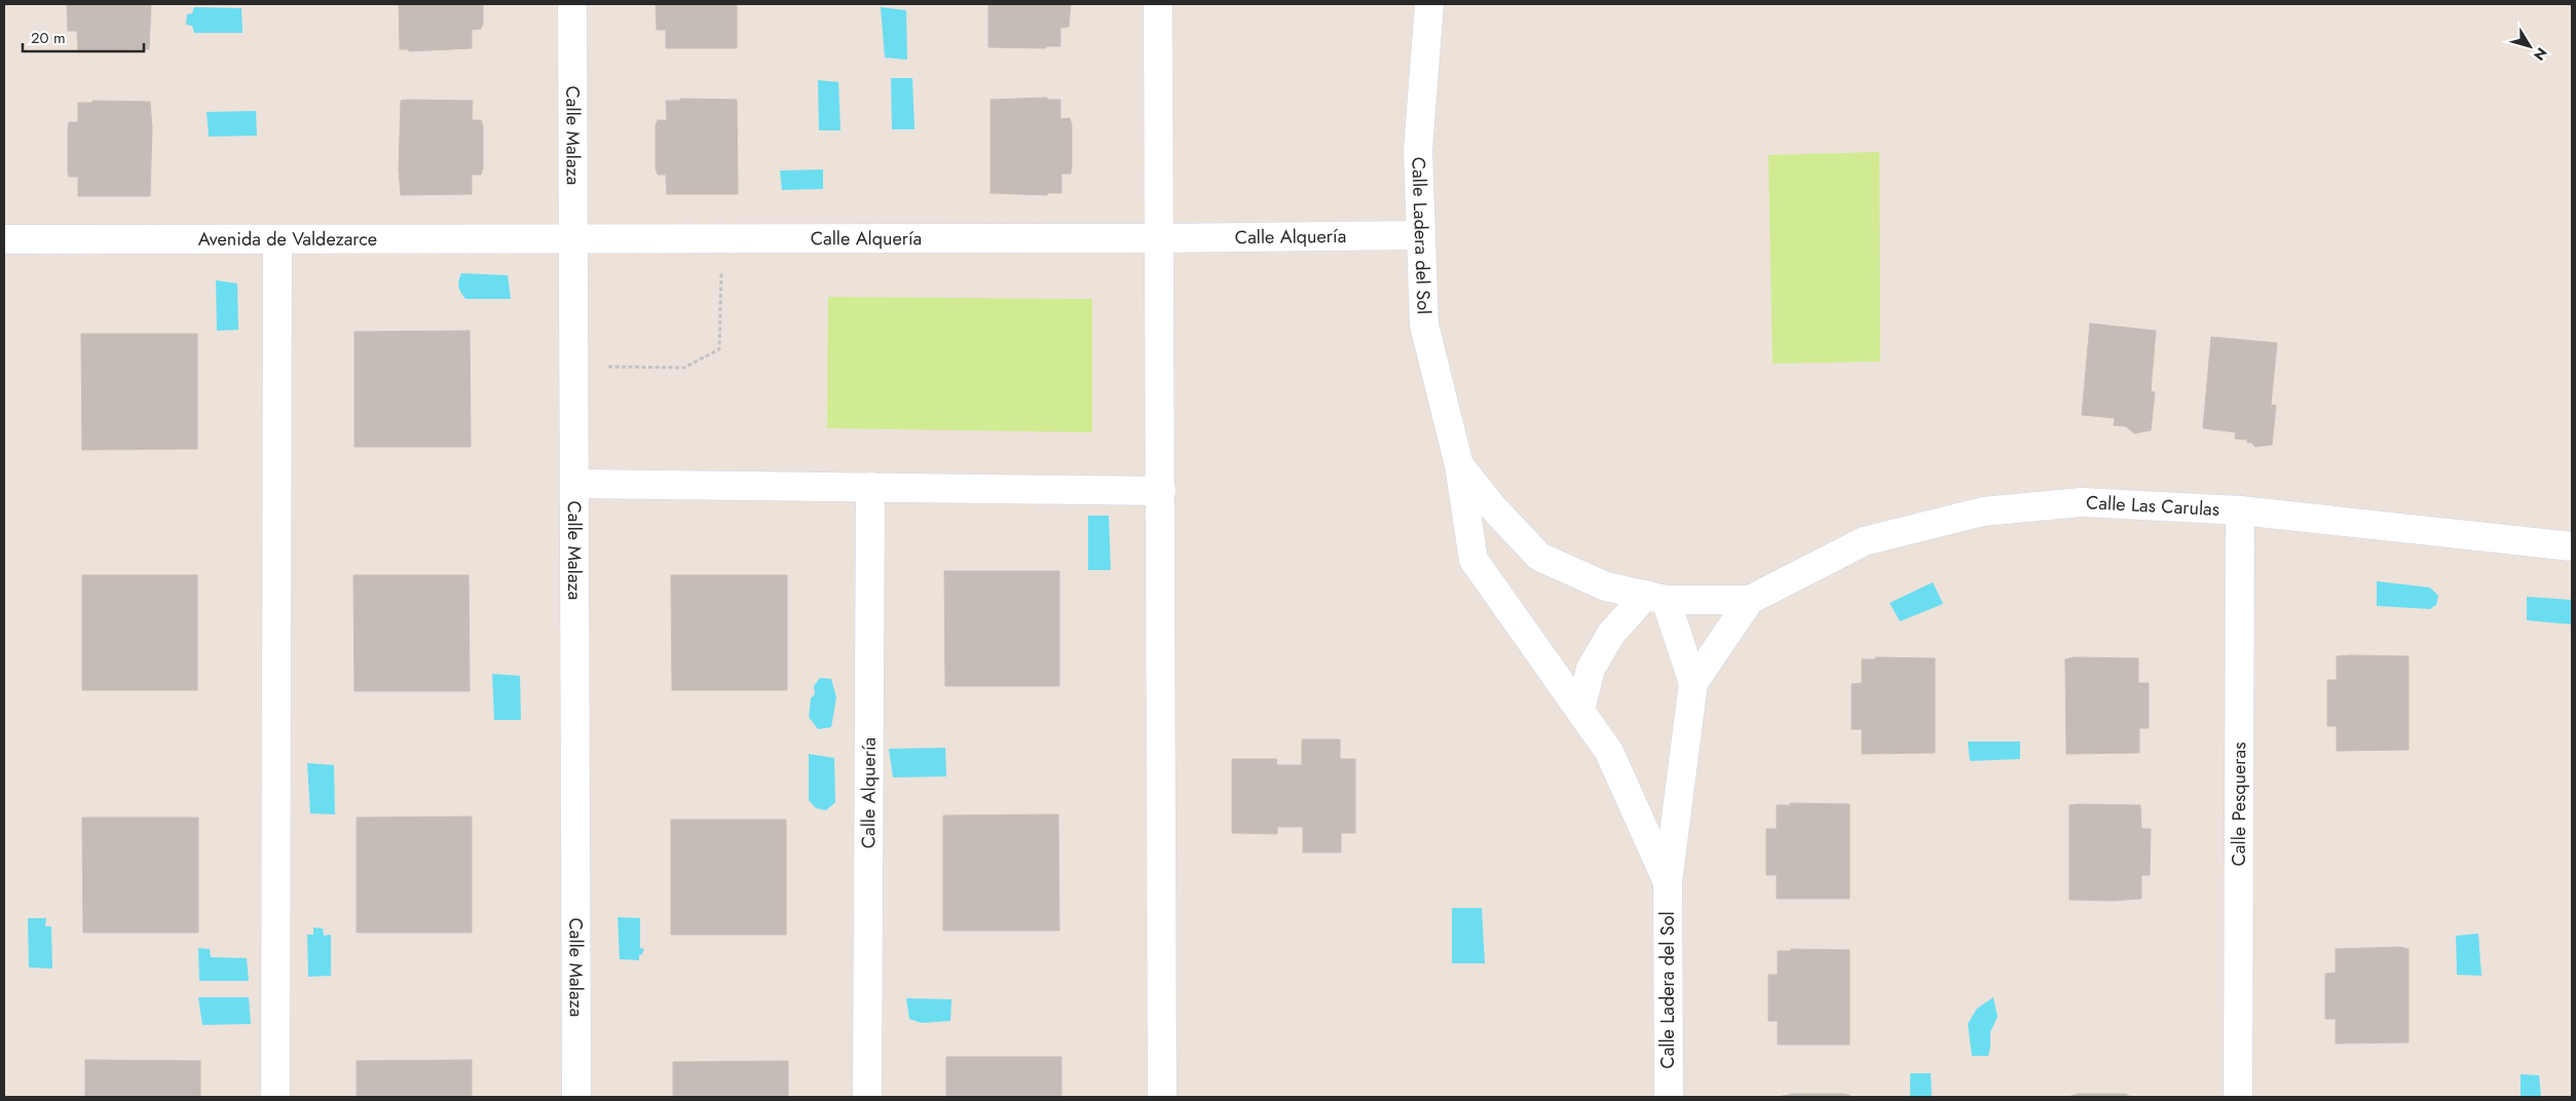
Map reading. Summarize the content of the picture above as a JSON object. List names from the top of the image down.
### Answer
{
  "streets": {
    "street": [
      "Calle Malaza",
      "Calle Alquería",
      "Calle Ladera del Sol",
      "Avenida de Valdezarce",
      "Calle Las Carulas",
      "Calle Pesqueras"
    ]
  },
  "crossings": [
    ["Calle Malaza", "Calle Alquería"],
    ["Calle Malaza", "Avenida de Valdezarce"],
    ["Calle Alquería", "Calle Ladera del Sol"],
    ["Calle Alquería", "Avenida de Valdezarce"],
    ["Calle Ladera del Sol", "Calle Las Carulas"],
    ["Calle Las Carulas", "Calle Pesqueras"]
  ],
  "scale_bar": "20 m",
  "north": "bottom right"
}
